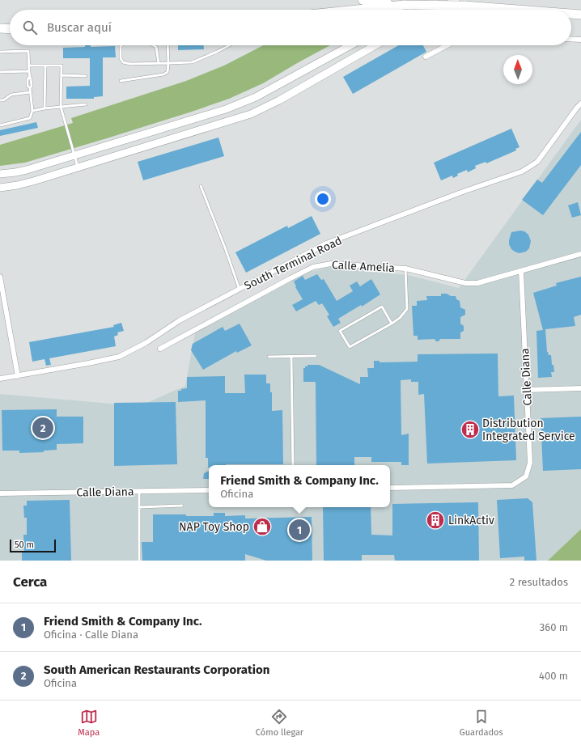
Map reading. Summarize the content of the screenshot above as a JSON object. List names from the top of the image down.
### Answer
{
  "streets": {
    "street": ["South Terminal Road", "Calle Amelia", "Calle Diana"]
  },
  "crossings": [
    ["Calle Amelia", "Calle Diana"]
  ],
  "places": {
    "building": ["Distribution Integrated Service", "LinkActiv"],
    "shop": ["NAP Toy Shop"]
  },
  "scale_bar": "50 m",
  "north": "top",
  "page": {
    "search": "Buscar aquí",
    "pins": ["2", "1"],
    "popup": ["Friend Smith & Company Inc.", "Oficina"],
    "scale": "50 m",
    "heading": ["Cerca", "2 resultados"],
    "list": [
      {
        "mark": "1",
        "name": "Friend Smith & Company Inc.",
        "note": "Oficina · Calle Diana",
        "value": "360 m"
      },
      {
        "mark": "2",
        "name": "South American Restaurants Corporation",
        "note": "Oficina",
        "value": "400 m"
      }
    ],
    "nav": ["Mapa", "Cómo llegar", "Guardados"]
  }
}
